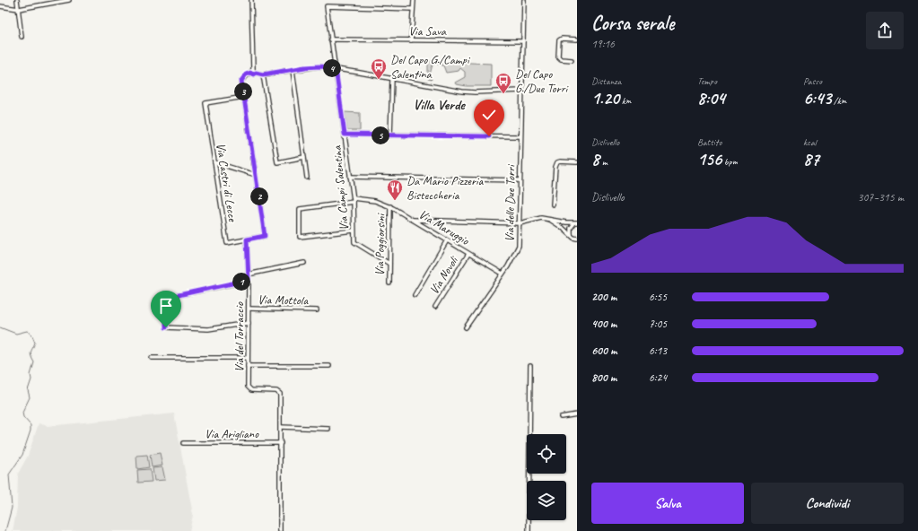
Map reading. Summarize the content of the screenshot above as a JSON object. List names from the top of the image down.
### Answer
{
  "streets": {
    "street": [
      "Via Sava",
      "Via Castri di Lecce",
      "Via Campi Salentina",
      "Via delle Due Torri",
      "Via Maruggio",
      "Via Poggiorsini",
      "Via Novoli",
      "Via Mottola",
      "Via del Torraccio",
      "Via Arigliano"
    ]
  },
  "crossings": [
    ["Via Sava", "Via Campi Salentina"],
    ["Via Sava", "Via delle Due Torri"],
    ["Via Castri di Lecce", "Via del Torraccio"],
    ["Via Campi Salentina", "Via Maruggio"],
    ["Via Campi Salentina", "Via Poggiorsini"],
    ["Via delle Due Torri", "Via Maruggio"],
    ["Via Maruggio", "Via Poggiorsini"],
    ["Via Maruggio", "Via Novoli"],
    ["Via Mottola", "Via del Torraccio"],
    ["Via del Torraccio", "Via Arigliano"]
  ],
  "districts": ["Villa Verde"],
  "places": {
    "bus stop": ["Del Capo G./Campi Salentina", "Del Capo G./Due Torri"],
    "restaurant": ["Da Mario Pizzeria Bisteccheria"]
  },
  "page": {
    "heading": ["Corsa serale", "19:16"],
    "pins": [
      "4",
      "3",
      "5",
      "2",
      "1"
    ],
    "stats": [
      ["Distanza", "1.20 km"],
      ["Tempo", "8:04"],
      ["Passo", "6:43 /km"],
      ["Dislivello", "8 m"],
      ["Battito", "156 bpm"],
      ["kcal", "87"]
    ],
    "chart": ["Dislivello", "307–315 m"],
    "list": [
      {
        "name": "200 m",
        "note": "6:55"
      },
      {
        "name": "400 m",
        "note": "7:05"
      },
      {
        "name": "600 m",
        "note": "6:13"
      },
      {
        "name": "800 m",
        "note": "6:24"
      }
    ],
    "buttons": ["Salva", "Condividi"]
  }
}
